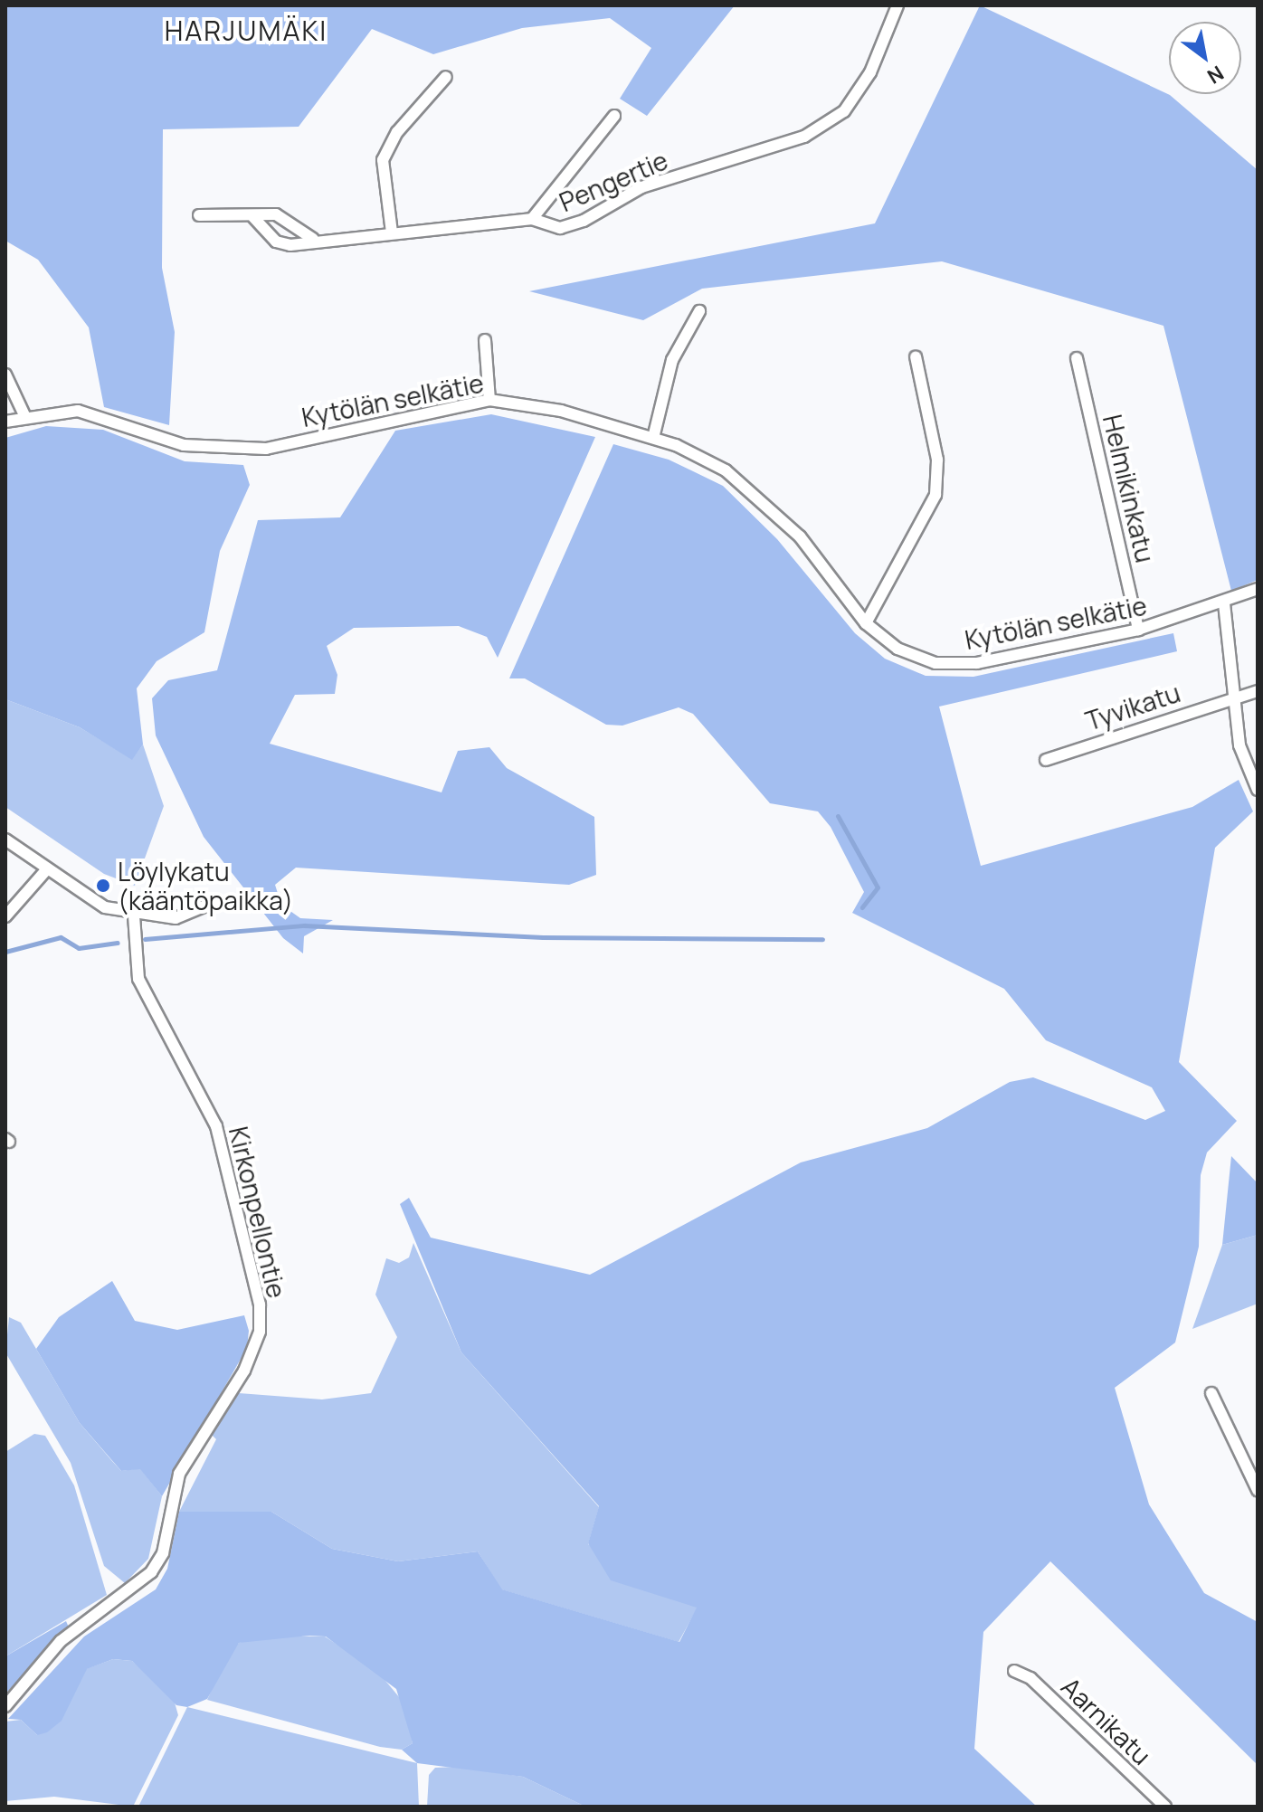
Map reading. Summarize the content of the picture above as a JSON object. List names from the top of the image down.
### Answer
{
  "streets": {
    "street": [
      "Pengertie",
      "Kytölän selkätie",
      "Helmikinkatu",
      "Tyvikatu",
      "Kirkonpellontie",
      "Aarnikatu"
    ]
  },
  "crossings": [
    ["Kytölän selkätie", "Helmikinkatu"]
  ],
  "districts": ["HARJUMÄKI"],
  "places": ["Löylykatu (kääntöpaikka)"],
  "north": "bottom right"
}
